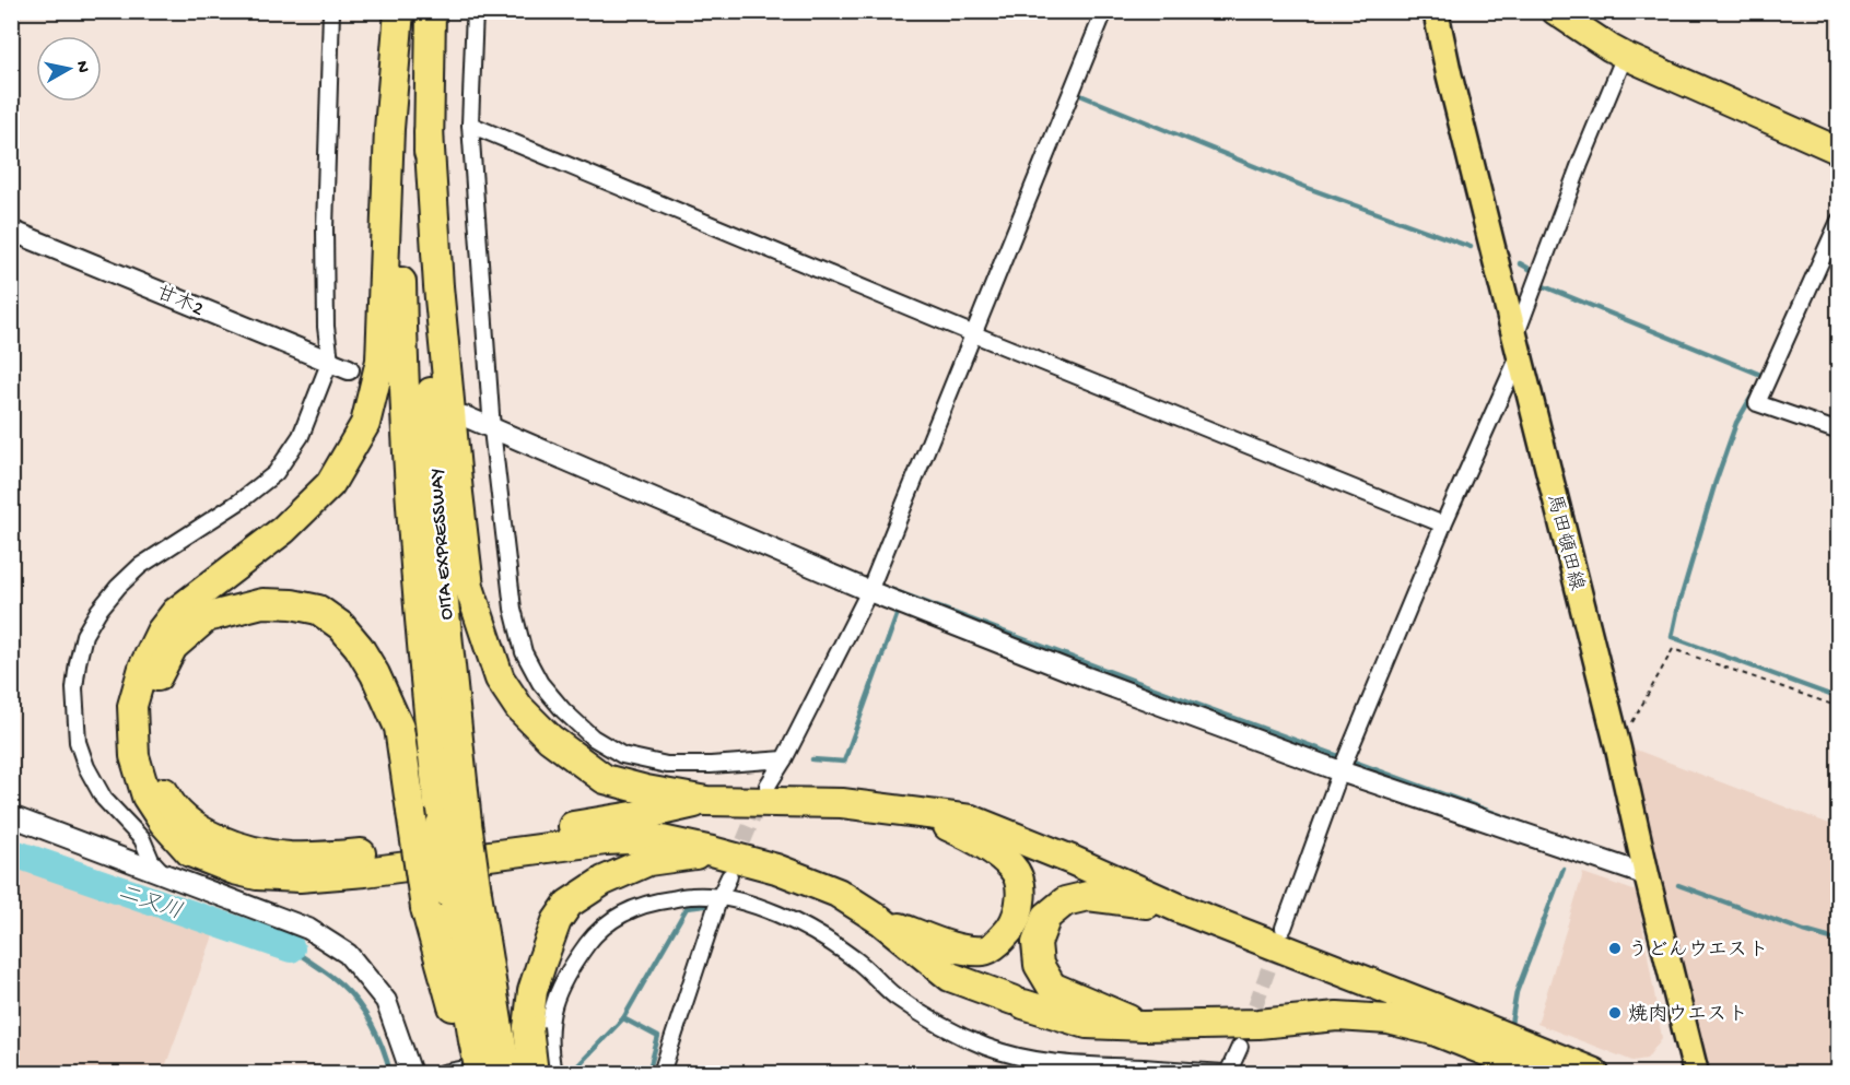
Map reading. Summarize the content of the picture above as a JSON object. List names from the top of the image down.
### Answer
{
  "streets": {
    "highway": ["OITA EXPRESSWAY"],
    "main road": ["馬田頓田線"],
    "street": ["甘木2"]
  },
  "water": ["二又川"],
  "places": ["うどんウエスト", "焼肉ウエスト"],
  "north": "right"
}
